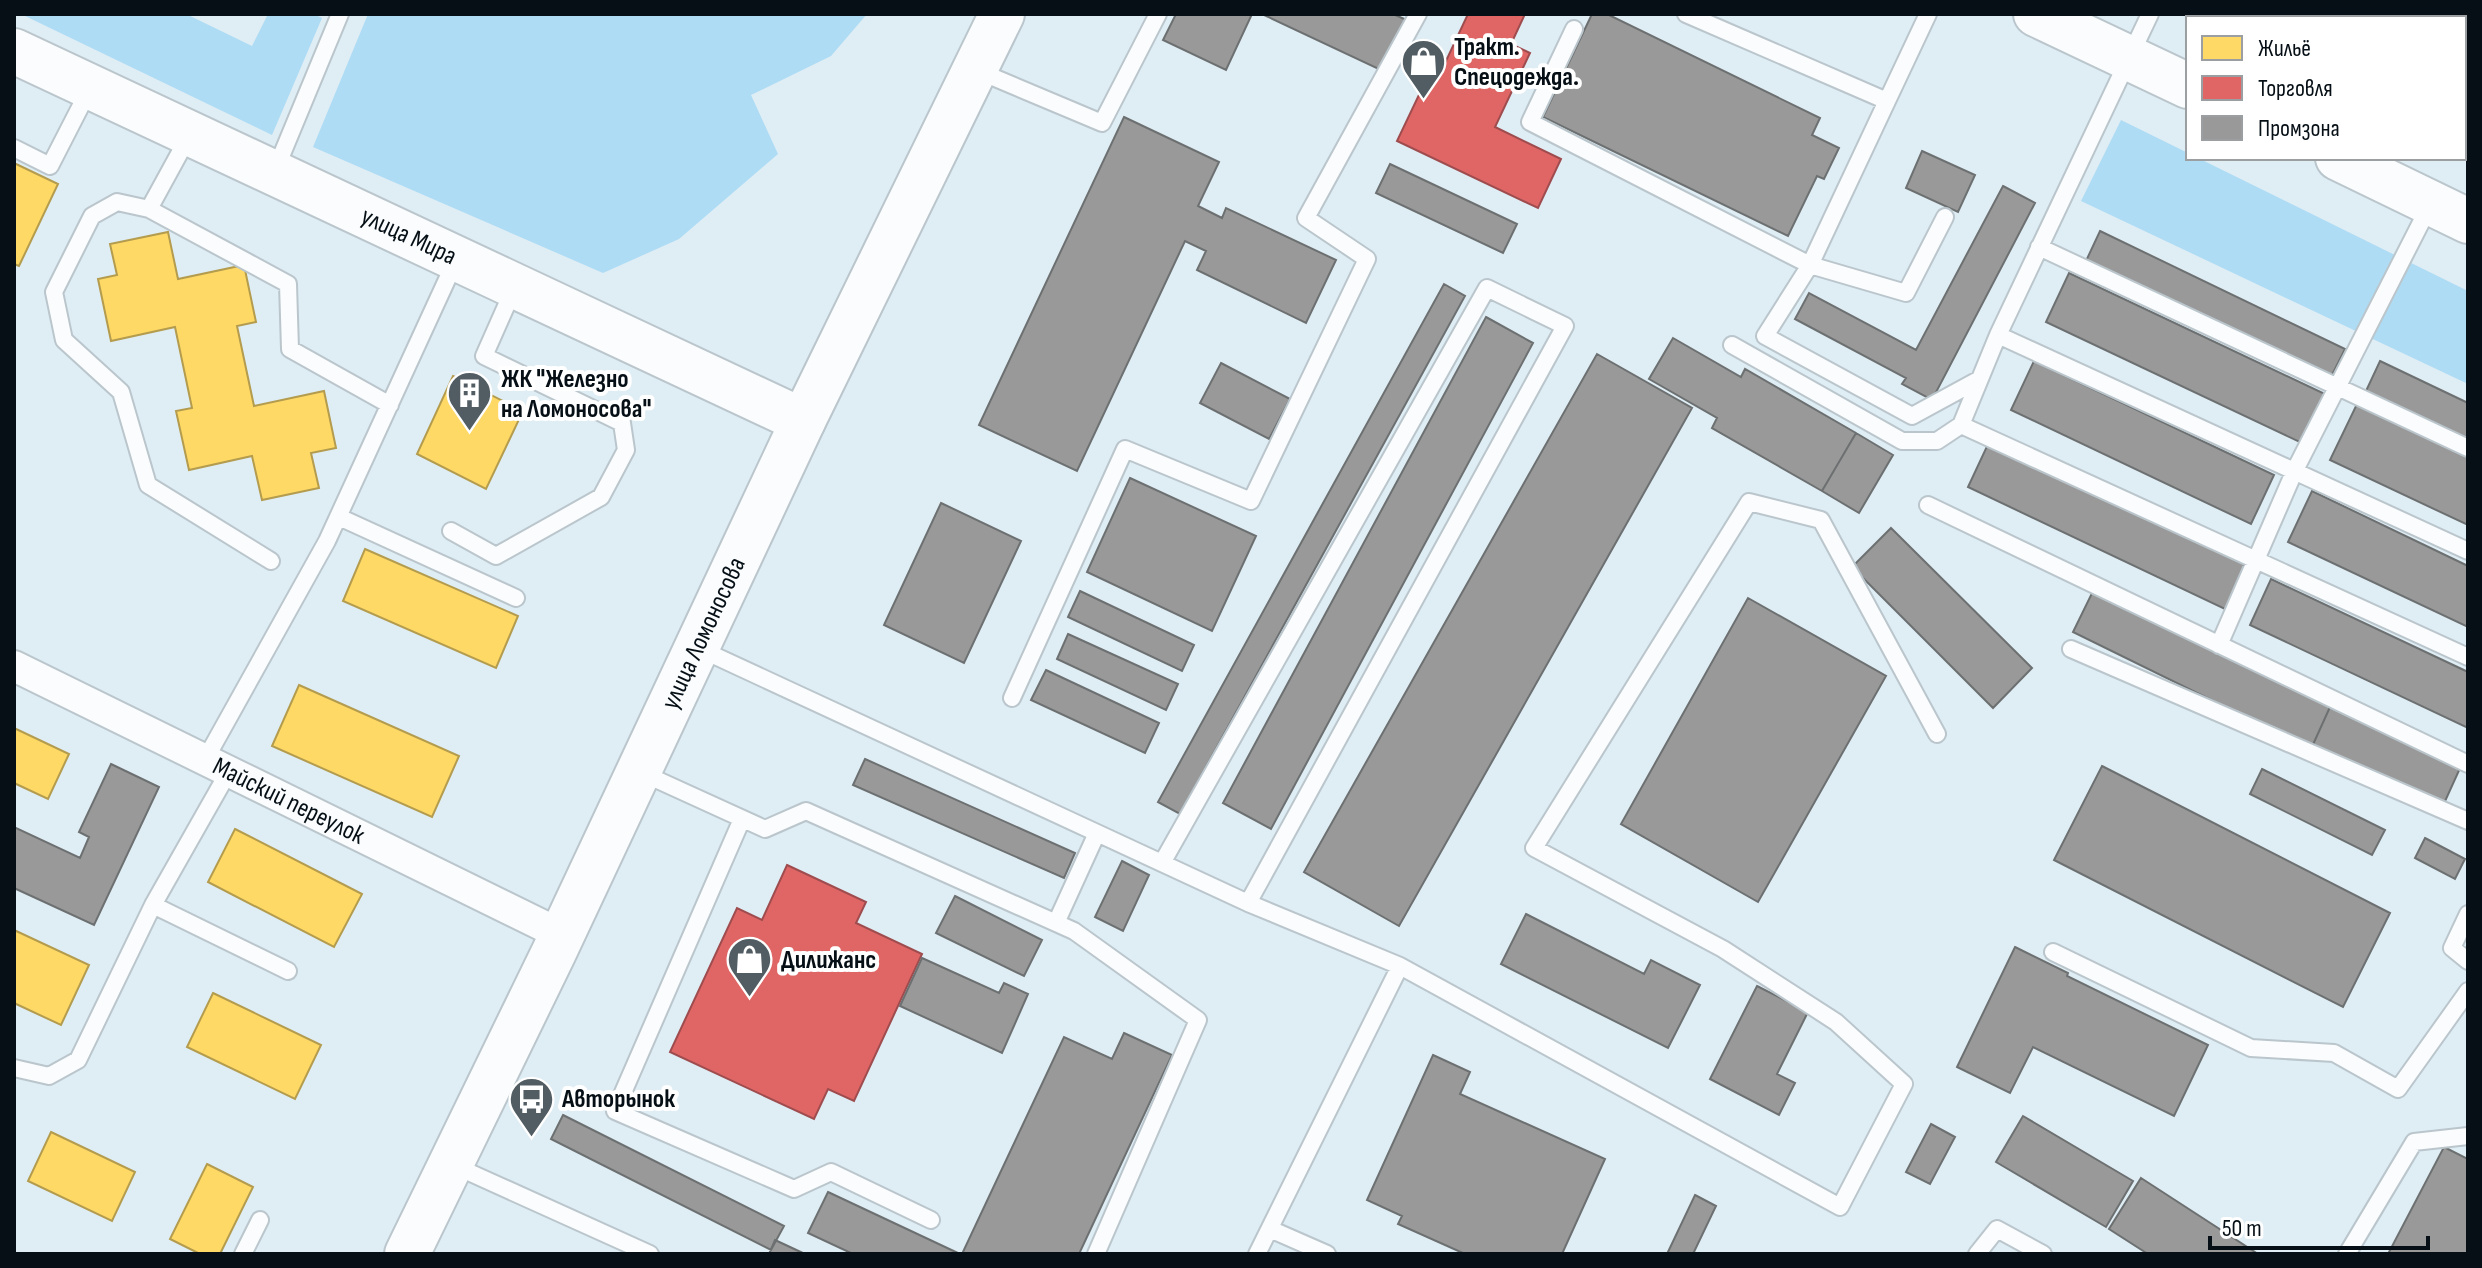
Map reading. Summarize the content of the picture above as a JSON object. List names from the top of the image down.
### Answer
{
  "streets": {
    "main road": ["улица Мира", "улица Ломоносова"],
    "street": ["Майский переулок"]
  },
  "crossings": [
    ["улица Мира", "улица Ломоносова"],
    ["улица Ломоносова", "Майский переулок"]
  ],
  "places": {
    "shop": ["Тракт. Спецодежда.", "Дилижанс"],
    "building": ["ЖК \"Железно на Ломоносова\""],
    "bus stop": ["Авторынок"]
  },
  "legend": ["Жильё", "Торговля", "Промзона"],
  "scale_bar": "50 m"
}
